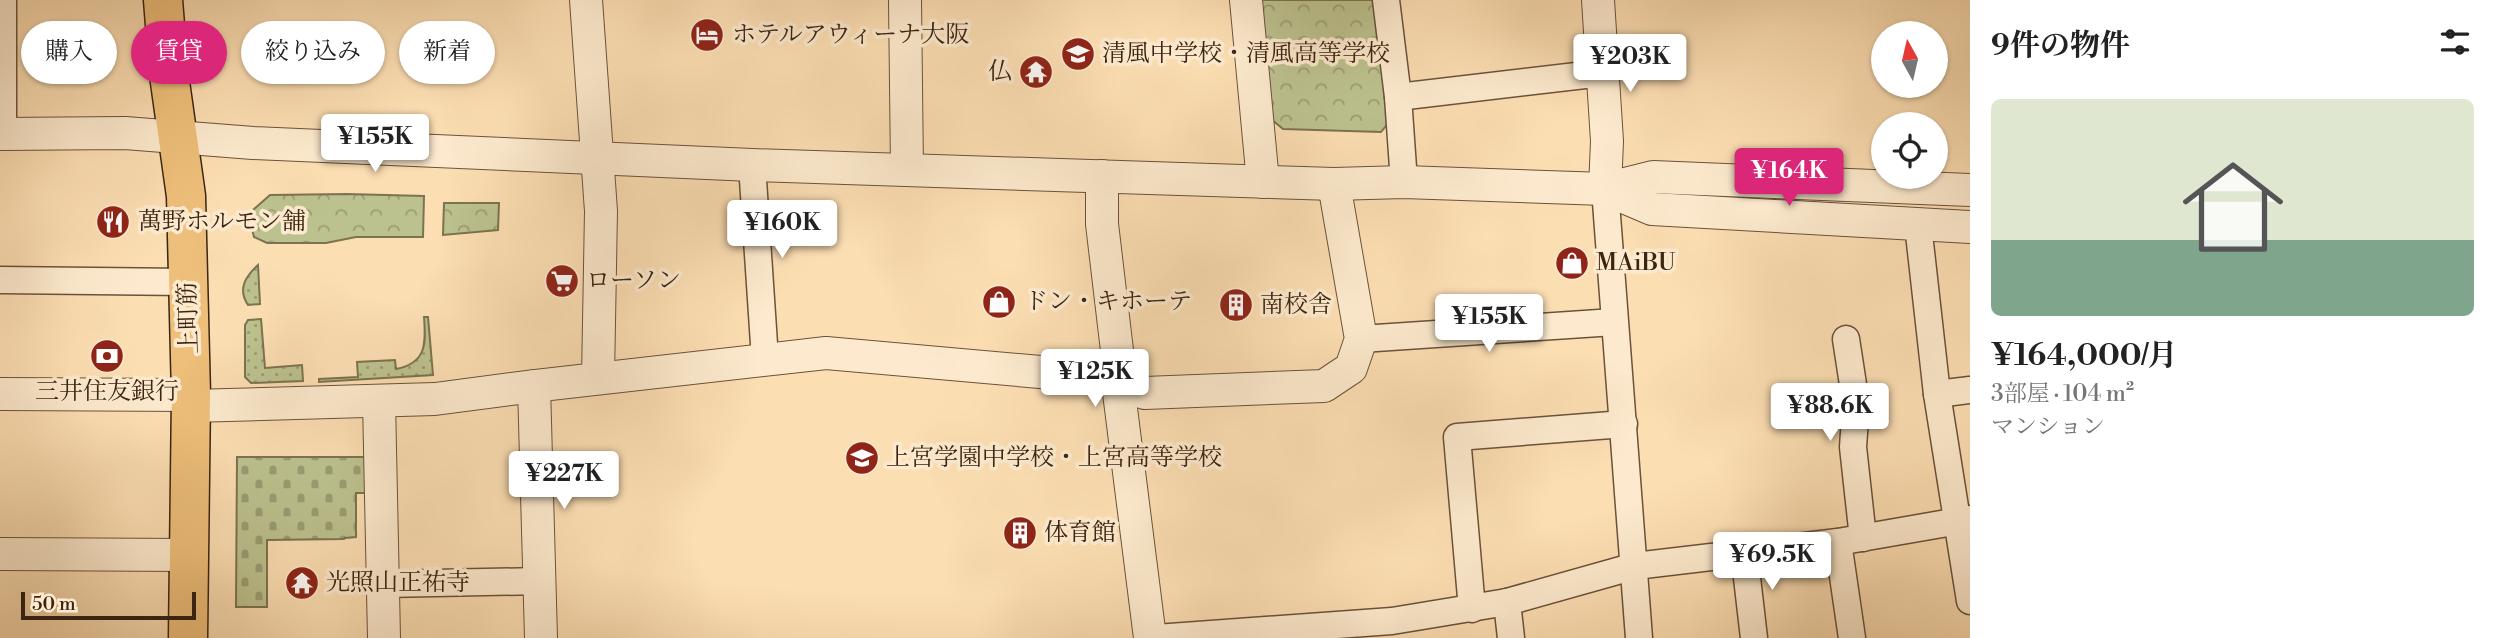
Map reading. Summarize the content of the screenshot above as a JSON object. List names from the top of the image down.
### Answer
{
  "streets": {
    "main road": ["上町筋"]
  },
  "places": {
    "hotel": ["ホテルアウィーナ大阪"],
    "school or university": ["清風中学校・清風高等学校", "上宮学園中学校・上宮高等学校"],
    "temple": ["仏", "光照山正祐寺"],
    "restaurant": ["萬野ホルモン舗"],
    "shop": ["MAiBU", "ドン・キホーテ"],
    "supermarket": ["ローソン"],
    "building": ["南校舎", "体育館"],
    "bank": ["三井住友銀行"]
  },
  "scale_bar": "50 m",
  "north": "top",
  "page": {
    "heading": "9件の物件",
    "chip": [
      "購入",
      "賃貸",
      "絞り込み",
      "新着"
    ],
    "price": [
      "¥203K",
      "¥155K",
      "¥164K",
      "¥160K",
      "¥155K",
      "¥125K",
      "¥88.6K",
      "¥227K",
      "¥69.5K"
    ],
    "list": [
      {
        "name": "¥164,000/月",
        "note": "3部屋 · 104 m² · マンション"
      }
    ],
    "scale": "50 m"
  }
}
